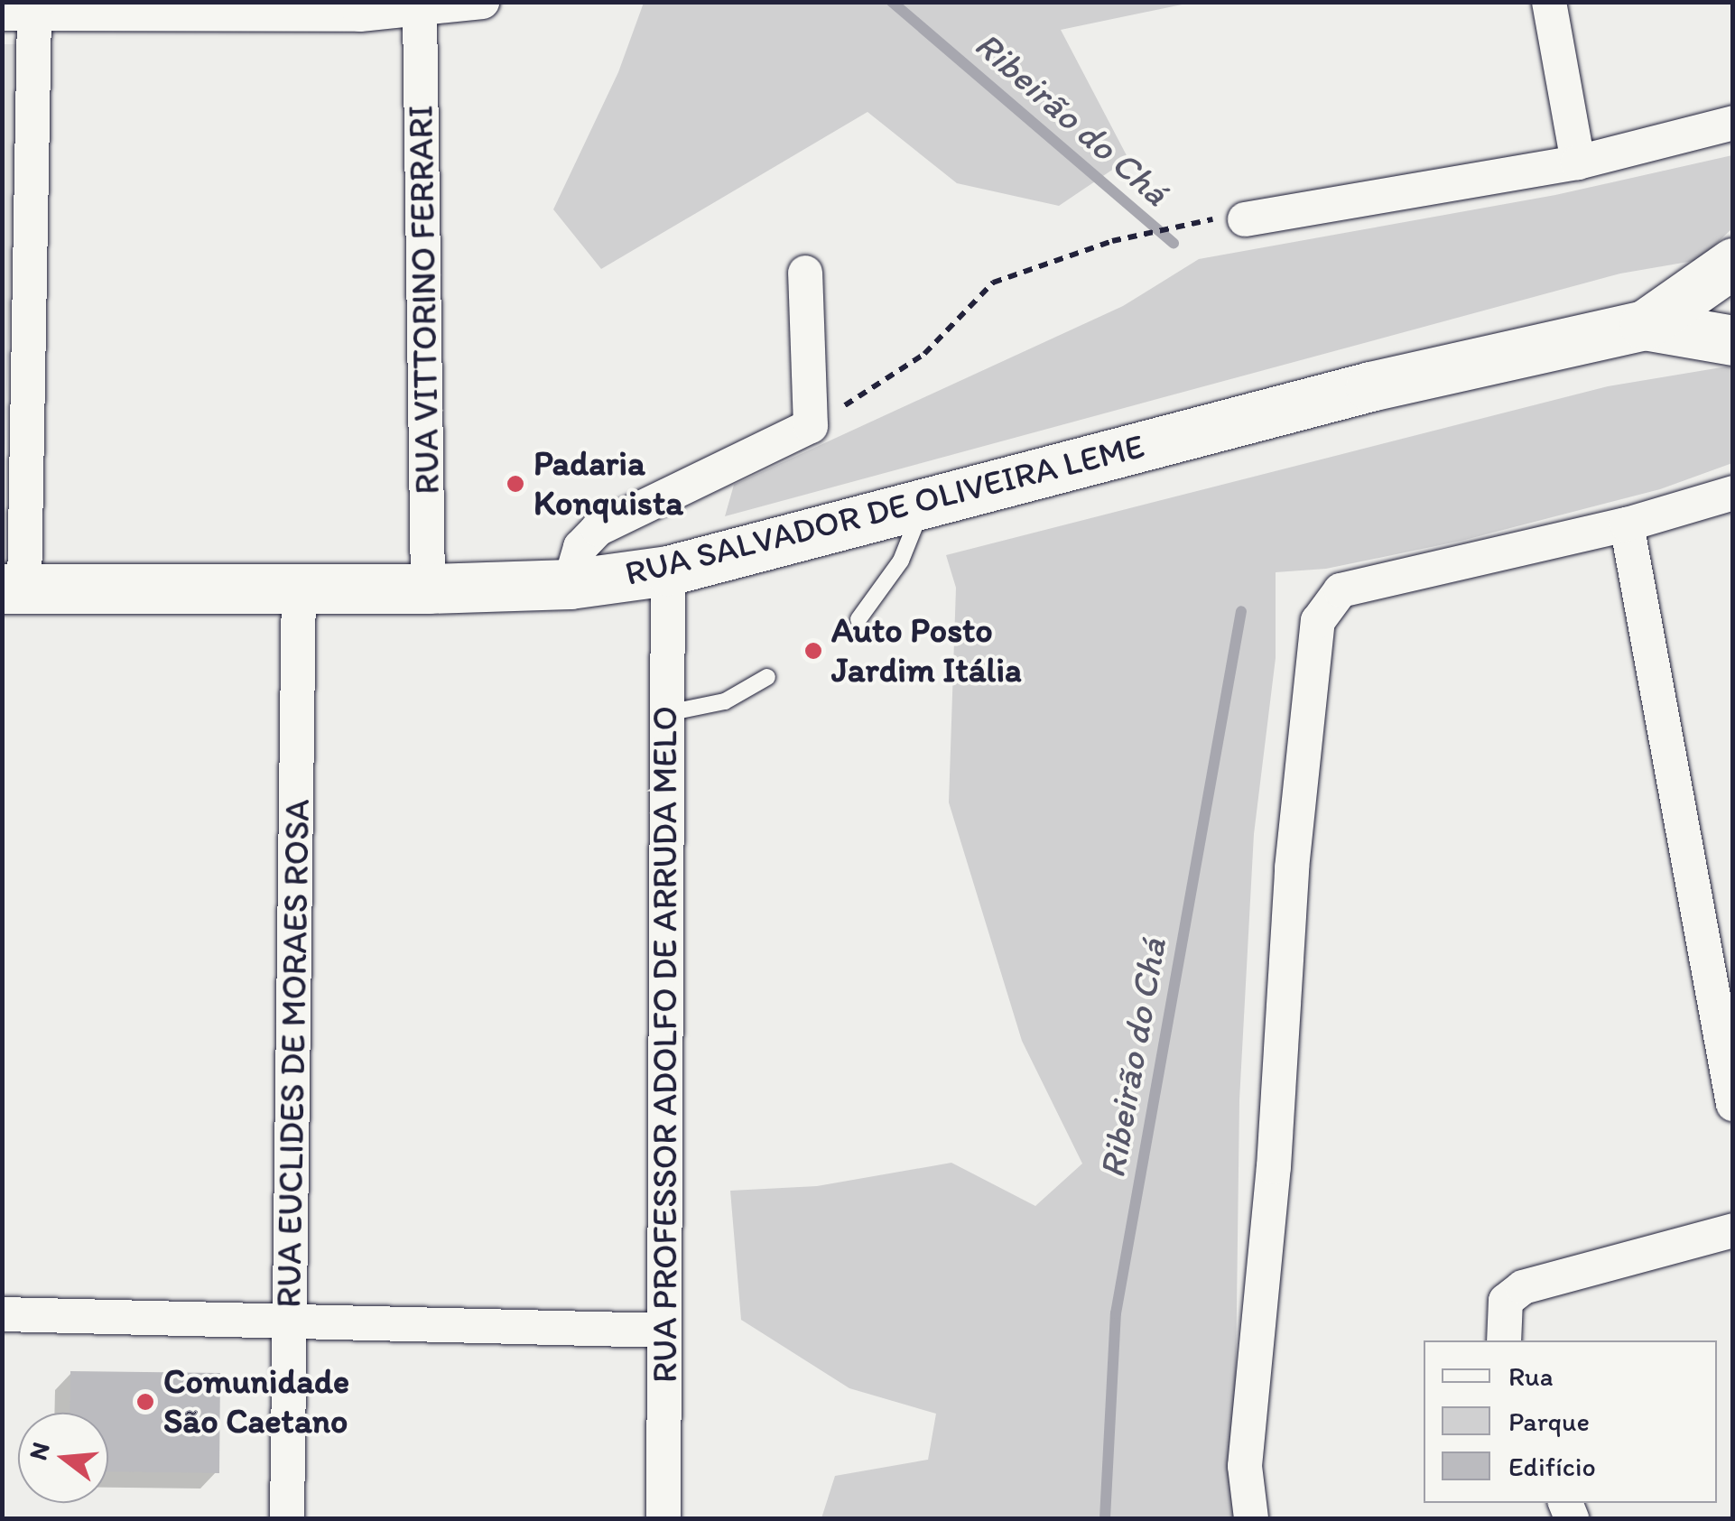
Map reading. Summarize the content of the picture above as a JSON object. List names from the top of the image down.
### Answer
{
  "streets": {
    "main road": ["RUA SALVADOR DE OLIVEIRA LEME"],
    "street": ["RUA VITTORINO FERRARI", "RUA PROFESSOR ADOLFO DE ARRUDA MELO", "RUA EUCLIDES DE MORAES ROSA"]
  },
  "crossings": [
    ["RUA VITTORINO FERRARI", "RUA SALVADOR DE OLIVEIRA LEME"],
    ["RUA SALVADOR DE OLIVEIRA LEME", "RUA PROFESSOR ADOLFO DE ARRUDA MELO"],
    ["RUA SALVADOR DE OLIVEIRA LEME", "RUA EUCLIDES DE MORAES ROSA"]
  ],
  "water": ["Ribeirão do Chá"],
  "places": ["Padaria Konquista", "Auto Posto Jardim Itália", "Comunidade São Caetano"],
  "legend": ["Rua", "Parque", "Edifício"],
  "north": "left"
}
